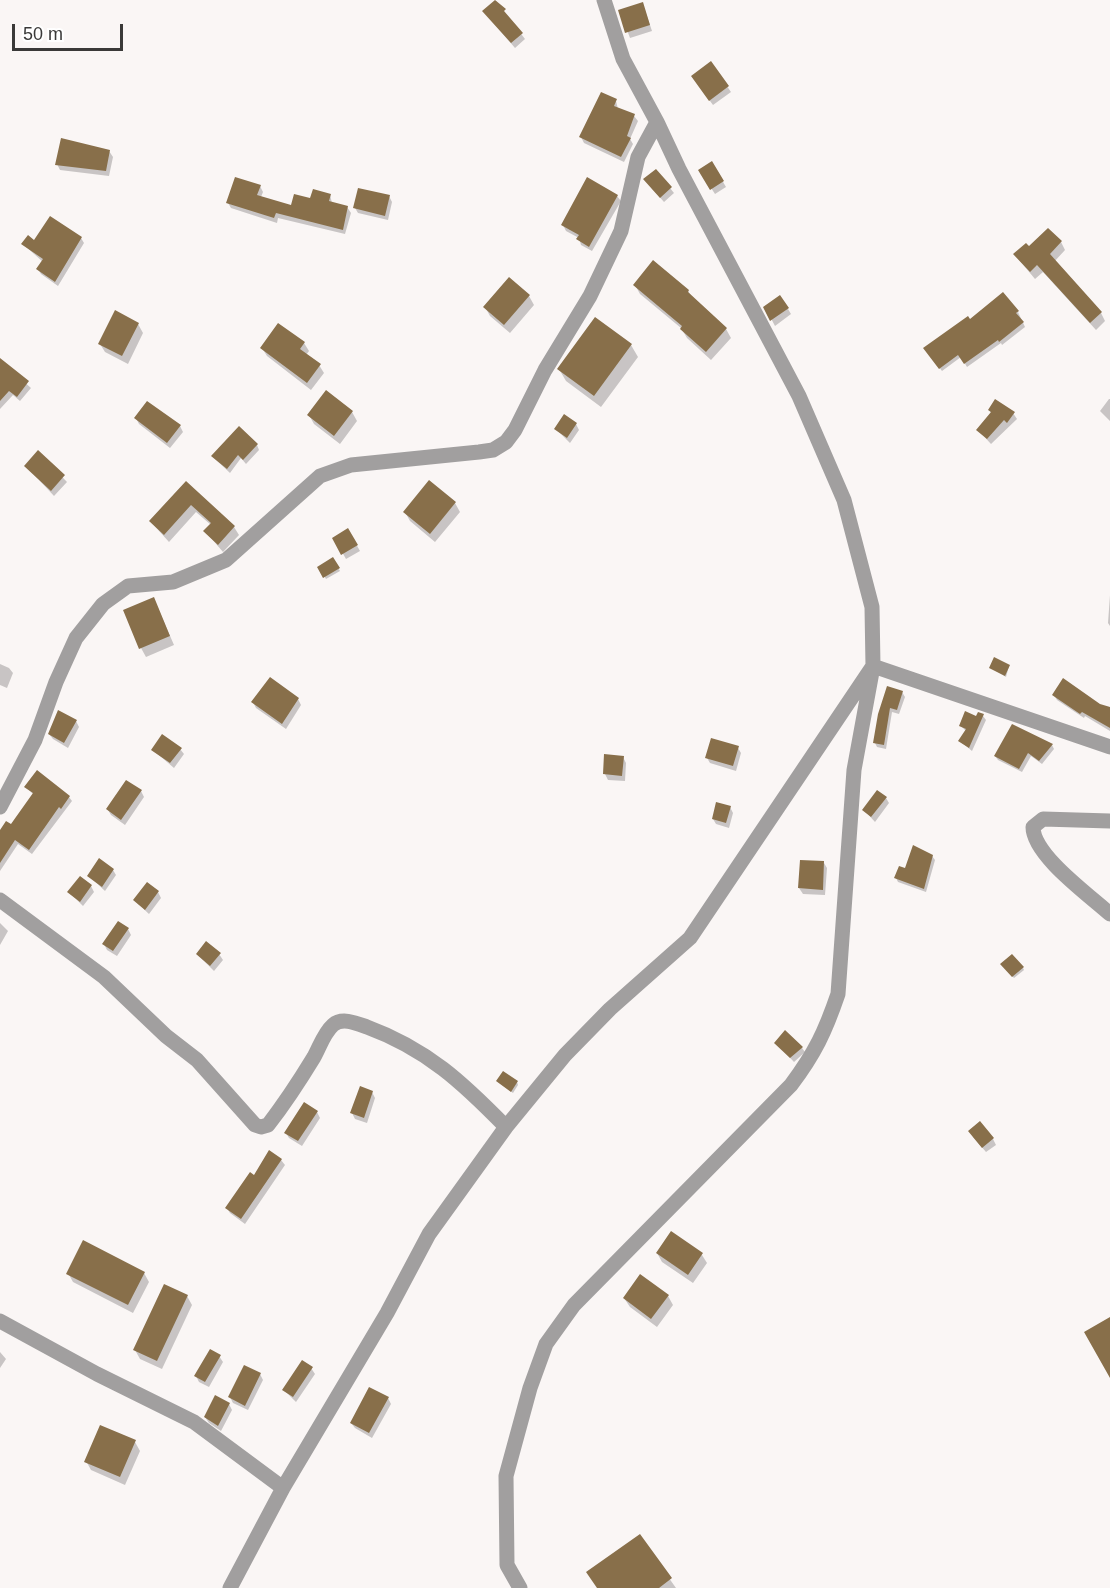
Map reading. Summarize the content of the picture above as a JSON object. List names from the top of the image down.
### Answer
{
  "scale_bar": "50 m"
}
